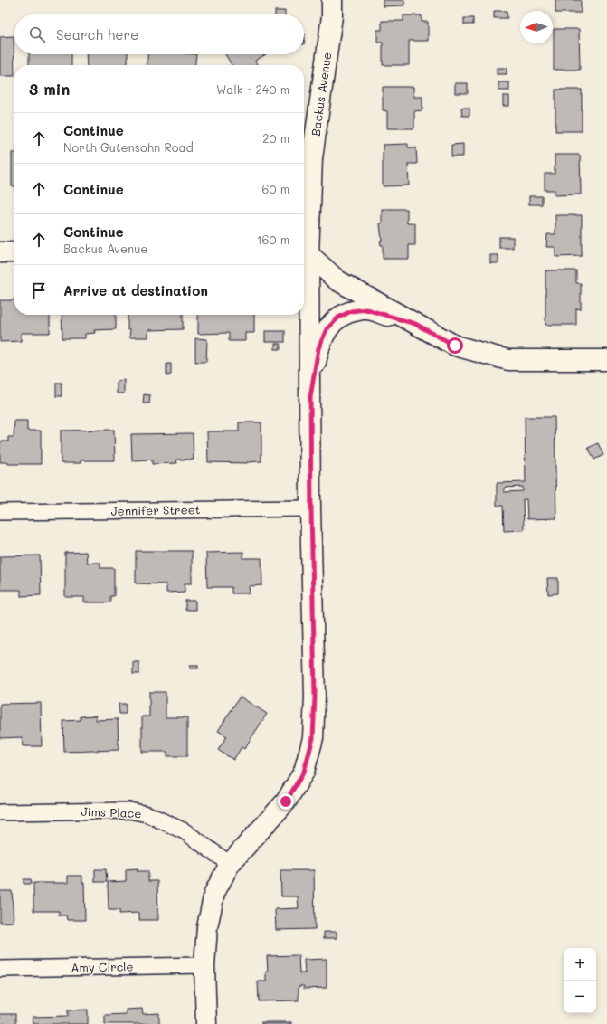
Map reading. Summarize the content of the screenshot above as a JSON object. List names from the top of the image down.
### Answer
{
  "streets": {
    "street": [
      "Backus Avenue",
      "Jennifer Street",
      "Jims Place",
      "Amy Circle"
    ]
  },
  "crossings": [
    ["Backus Avenue", "Jennifer Street"],
    ["Backus Avenue", "Jims Place"],
    ["Backus Avenue", "Amy Circle"]
  ],
  "north": "left",
  "page": {
    "search": "Search here",
    "heading": ["3 min", "Walk · 240 m"],
    "list": [
      ["Continue", "North Gutensohn Road", "20 m"],
      ["Continue", "60 m"],
      ["Continue", "Backus Avenue", "160 m"],
      "Arrive at destination"
    ],
    "map_buttons": ["+", "−"]
  }
}
